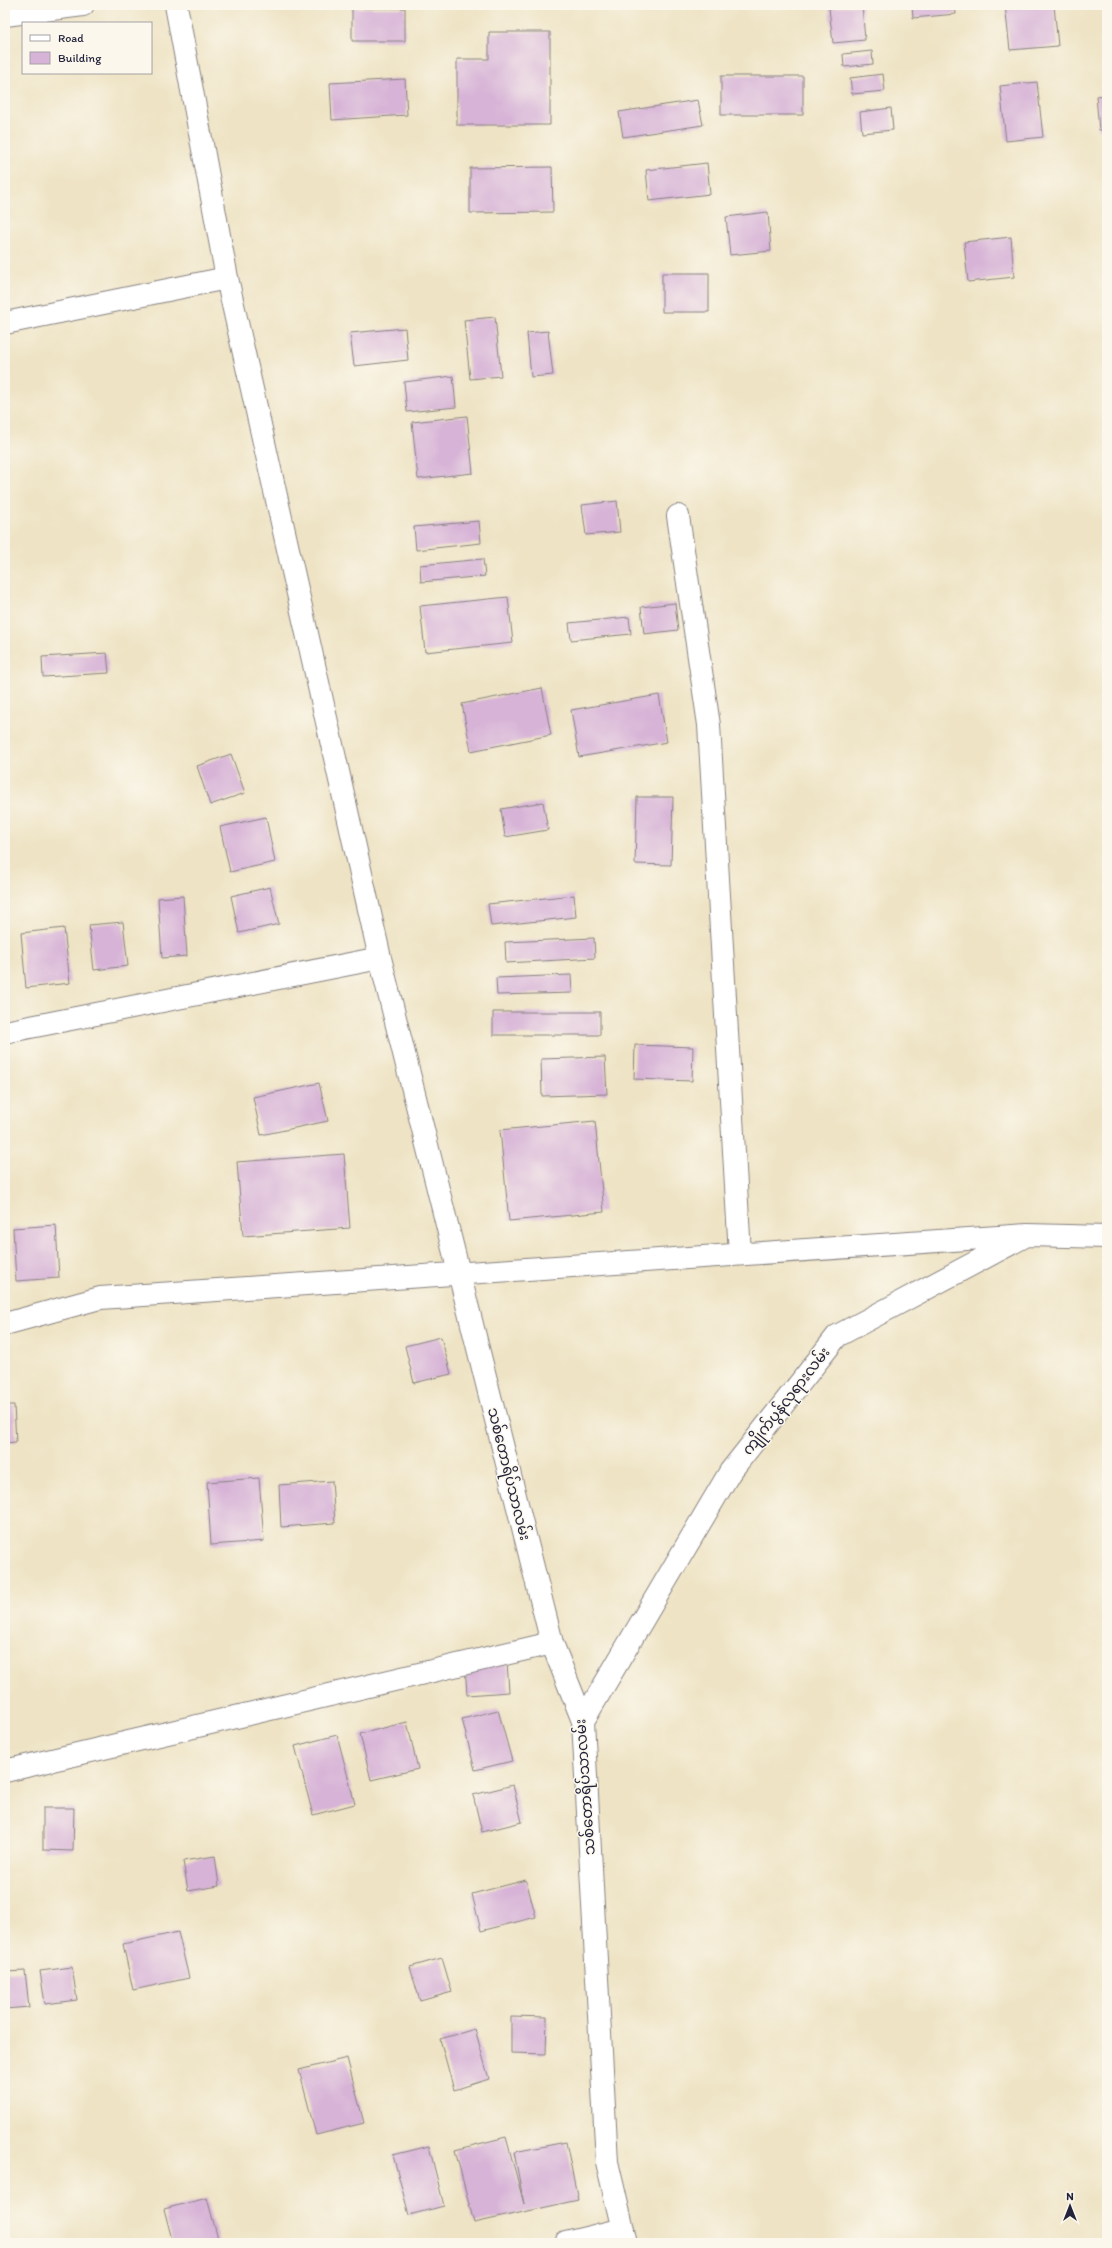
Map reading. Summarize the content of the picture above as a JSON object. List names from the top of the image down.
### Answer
{
  "streets": {
    "street": ["ကျိုက်ပွန်လုရားလမ်း", "သစ်တောရိပ်သာလမ်း"]
  },
  "crossings": [
    ["ကျိုက်ပွန်လုရားလမ်း", "သစ်တောရိပ်သာလမ်း"]
  ],
  "legend": ["Road", "Building"],
  "north": "top"
}
